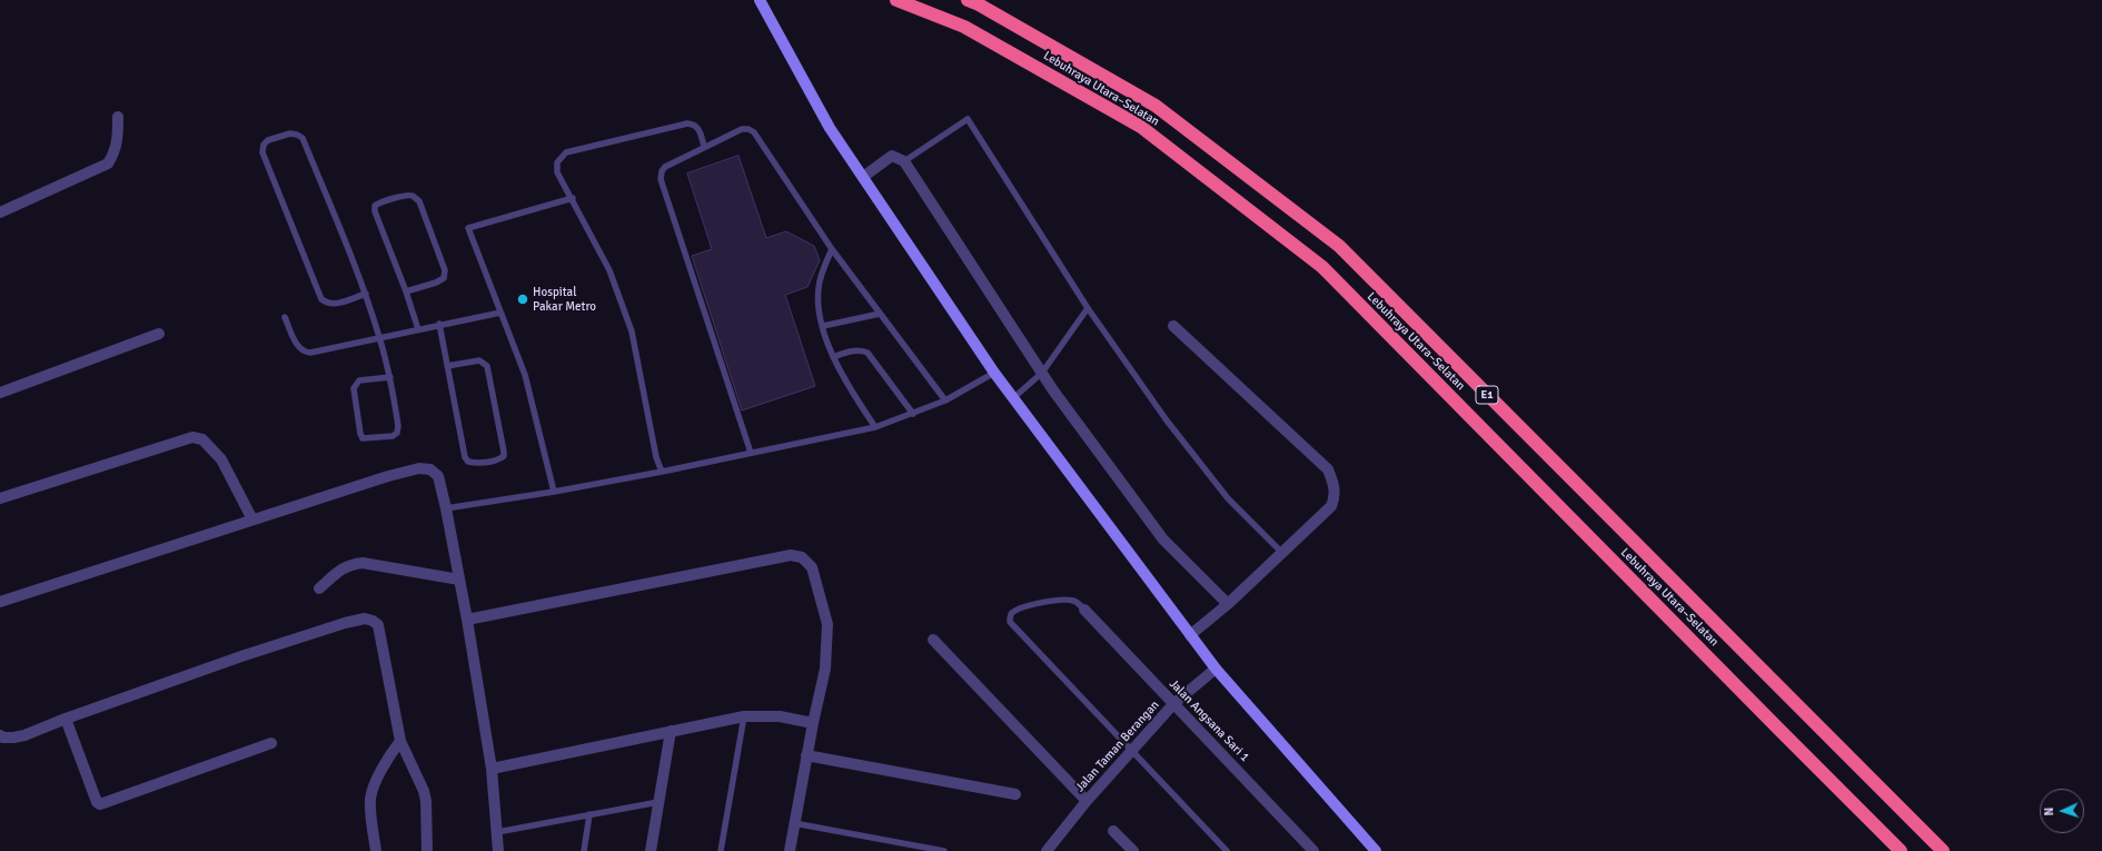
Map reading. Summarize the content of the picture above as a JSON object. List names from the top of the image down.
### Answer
{
  "streets": {
    "highway": ["Lebuhraya Utara–Selatan", "E1"],
    "street": ["Jalan Angsana Sari 1", "Jalan Taman Berangan"]
  },
  "crossings": [
    ["Jalan Angsana Sari 1", "Jalan Taman Berangan"]
  ],
  "places": ["Hospital Pakar Metro"],
  "north": "left"
}
